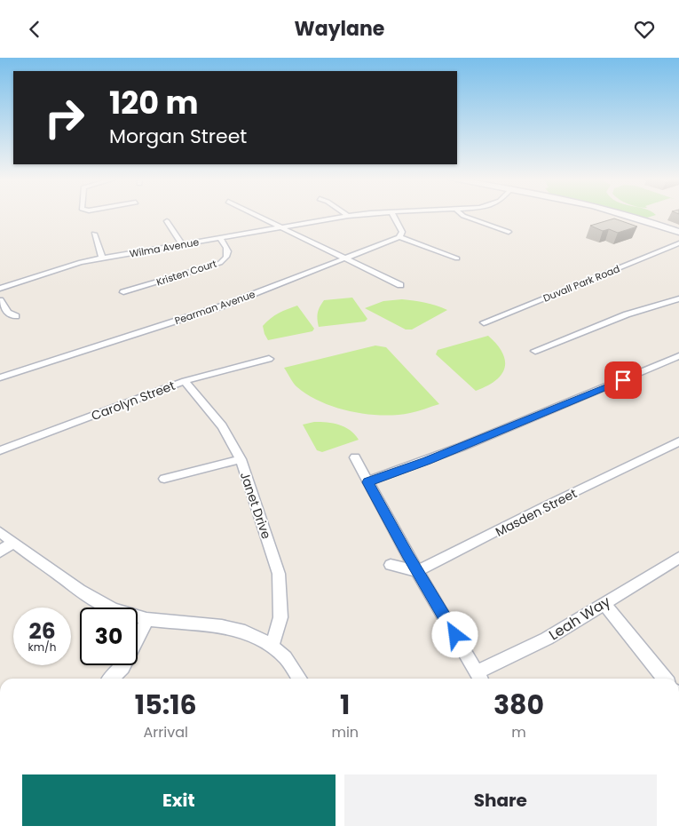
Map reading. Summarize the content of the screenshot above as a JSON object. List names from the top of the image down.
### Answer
{
  "streets": {
    "street": [
      "Wilma Avenue",
      "Kristen Court",
      "Duvall Park Road",
      "Pearman Avenue",
      "Carolyn Street",
      "Janet Drive",
      "Masden Street",
      "Leah Way"
    ]
  },
  "crossings": [
    ["Wilma Avenue", "Kristen Court"],
    ["Carolyn Street", "Janet Drive"]
  ],
  "page": {
    "header": "Waylane",
    "turn": ["120 m", "Morgan Street"],
    "speed": "26 km/h",
    "limit": "30",
    "eta": [
      "15:16",
      "Arrival",
      "1",
      "min",
      "380",
      "m"
    ],
    "buttons": ["Exit", "Share"]
  }
}
